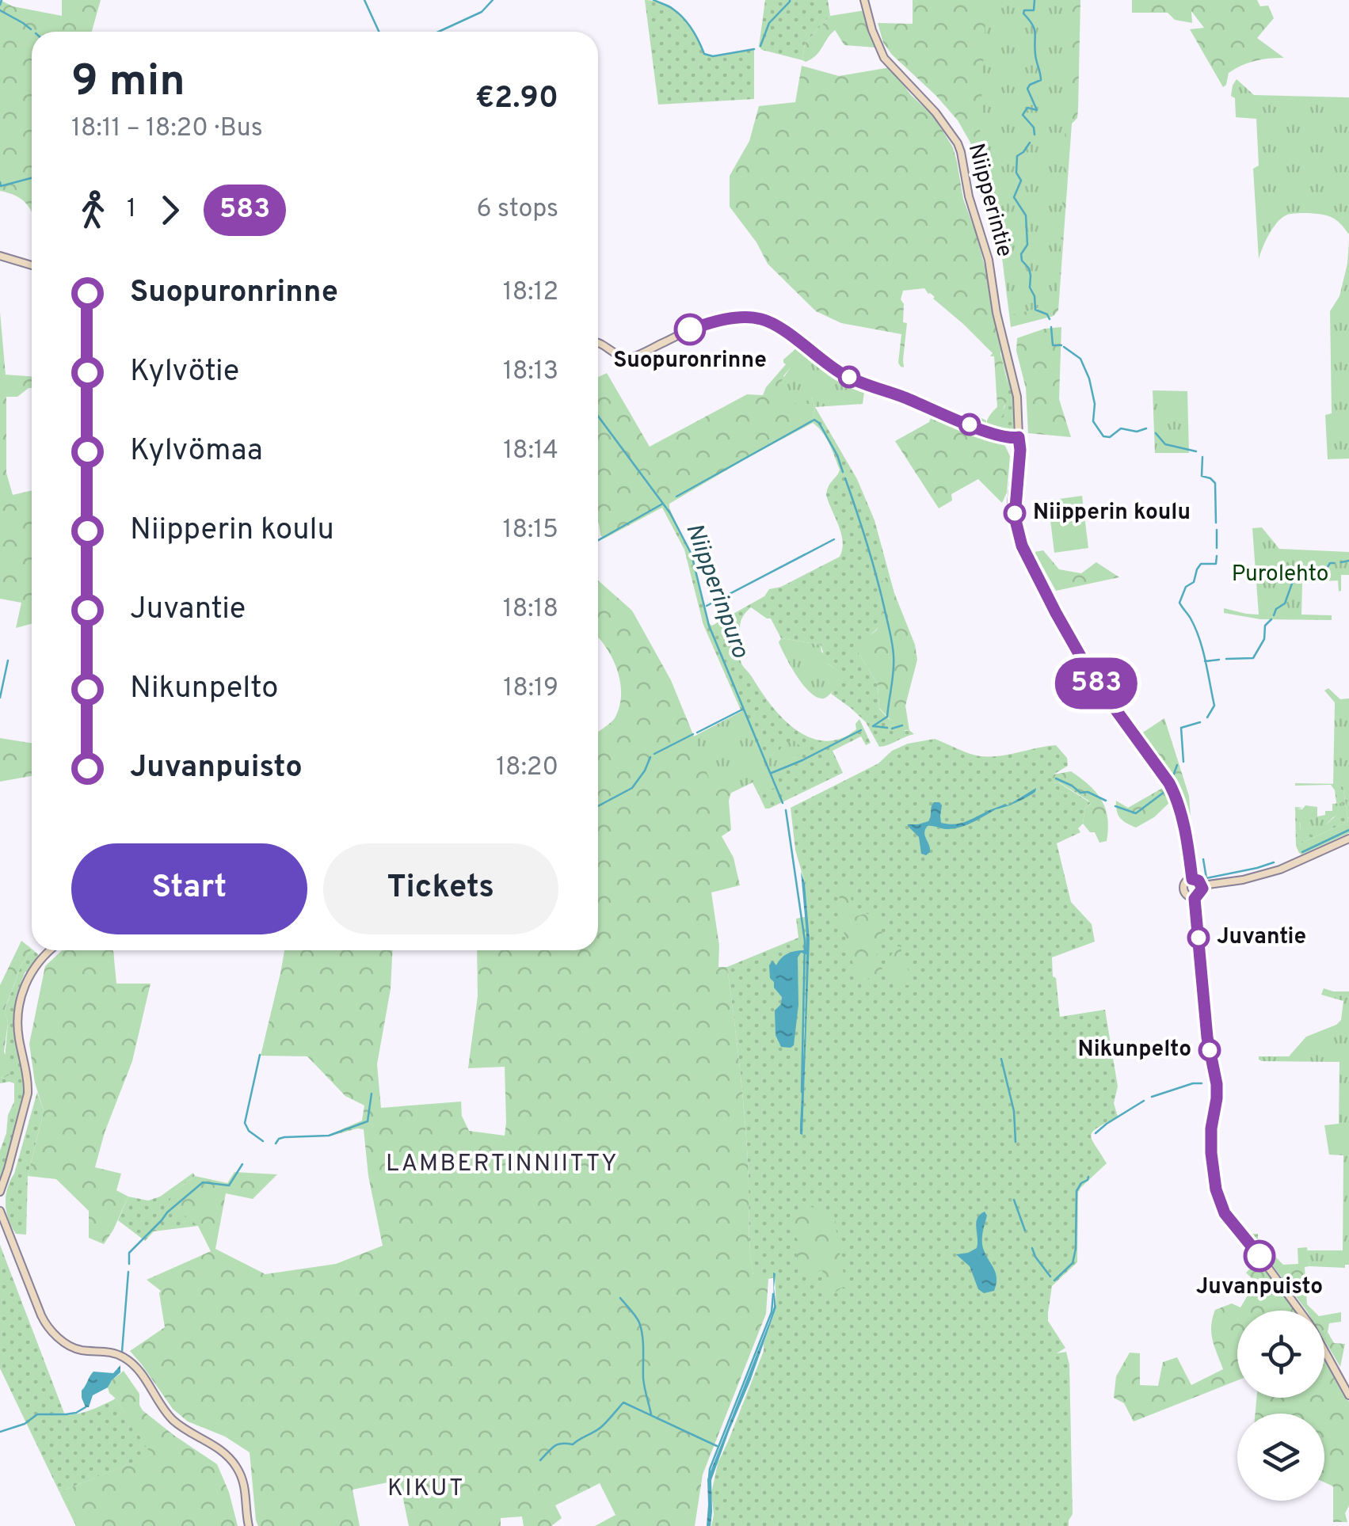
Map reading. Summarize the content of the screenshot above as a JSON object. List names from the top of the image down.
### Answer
{
  "streets": {
    "street": ["Niipperintie"]
  },
  "districts": ["LAMBERTINNIITTY", "KIKUT"],
  "water": ["Niipperinpuro"],
  "parks": ["Purolehto"],
  "places": [
    "Suopuronrinne",
    "Niipperin koulu",
    "Juvantie",
    "Nikunpelto",
    "Juvanpuisto"
  ],
  "lines": ["bus line 583"],
  "page": {
    "on_map": "583",
    "heading": ["9 min", "18:11 – 18:20 · Bus", "€2.90"],
    "legs": ["1", "583", "6 stops"],
    "list": [
      {
        "name": "Suopuronrinne",
        "value": "18:12"
      },
      {
        "name": "Kylvötie",
        "value": "18:13"
      },
      {
        "name": "Kylvömaa",
        "value": "18:14"
      },
      {
        "name": "Niipperin koulu",
        "value": "18:15"
      },
      {
        "name": "Juvantie",
        "value": "18:18"
      },
      {
        "name": "Nikunpelto",
        "value": "18:19"
      },
      {
        "name": "Juvanpuisto",
        "value": "18:20"
      }
    ],
    "buttons": ["Start", "Tickets"]
  }
}
